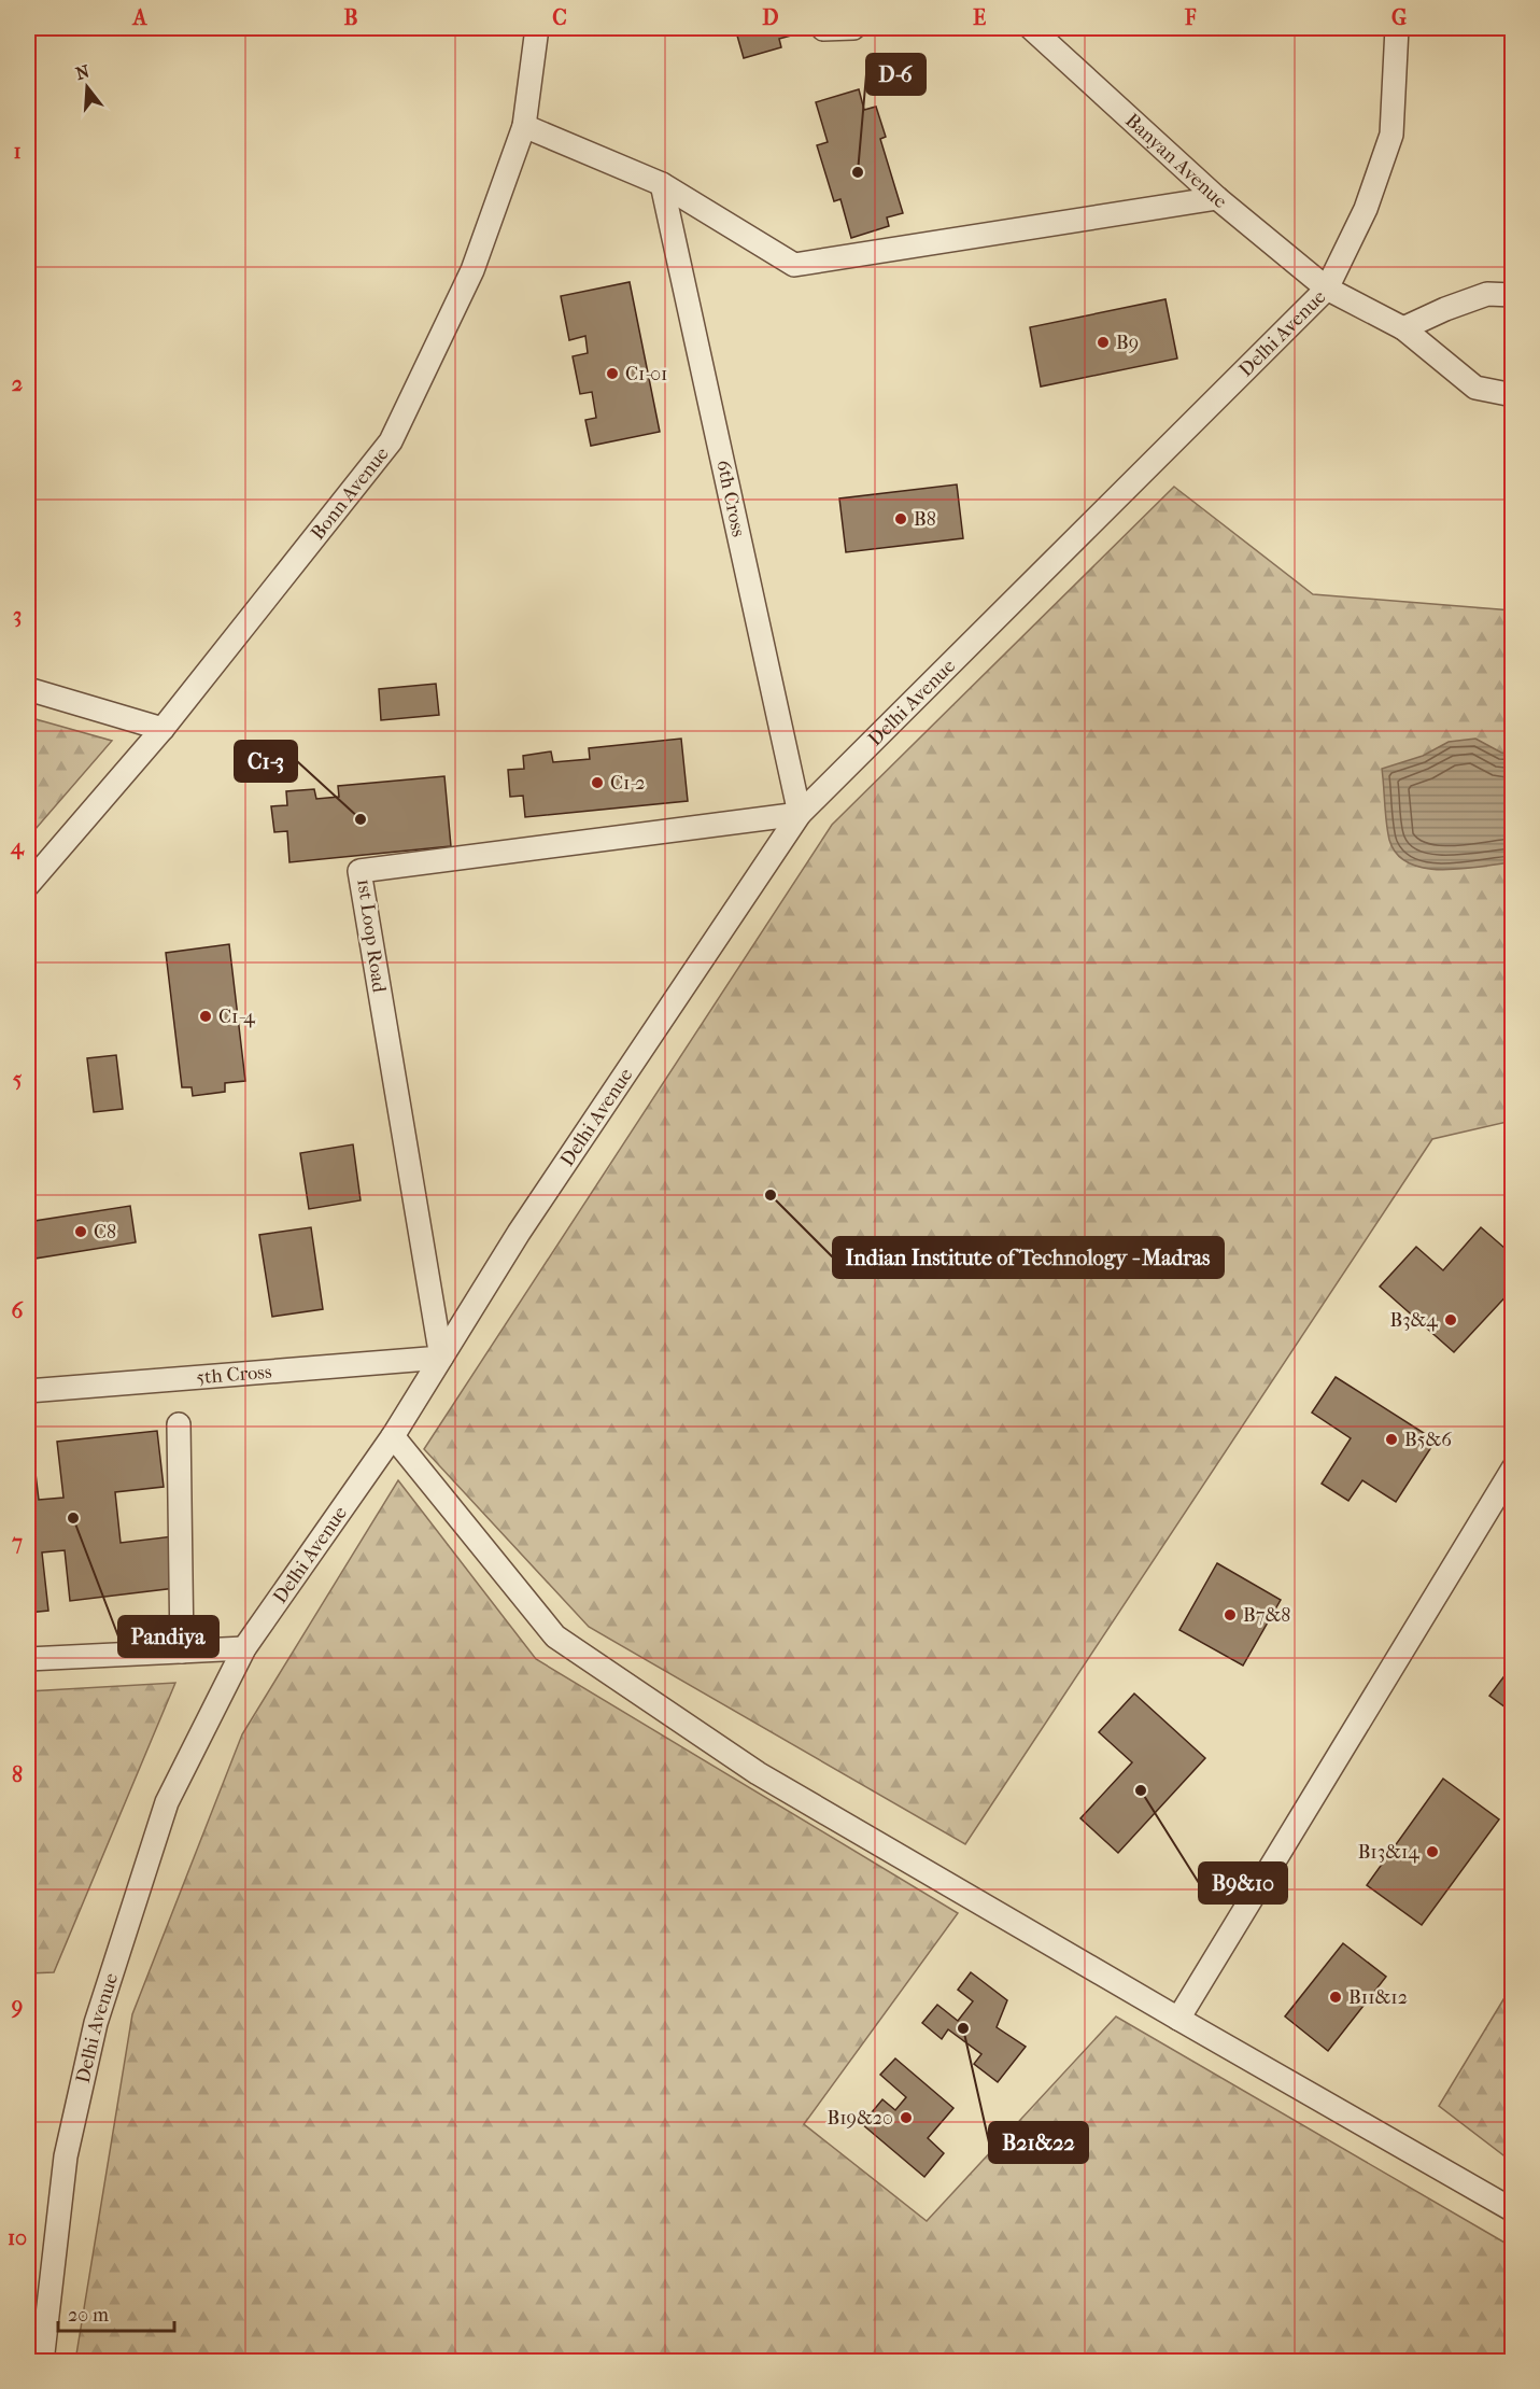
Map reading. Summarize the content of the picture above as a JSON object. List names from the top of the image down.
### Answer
{
  "streets": {
    "lane": [
      "Banyan Avenue",
      "Delhi Avenue",
      "Bonn Avenue",
      "6th Cross",
      "1st Loop Road",
      "5th Cross"
    ]
  },
  "crossings": [
    ["Banyan Avenue", "Delhi Avenue"],
    ["Delhi Avenue", "6th Cross"],
    ["Delhi Avenue", "1st Loop Road"],
    ["Delhi Avenue", "5th Cross"],
    ["6th Cross", "1st Loop Road"],
    ["1st Loop Road", "5th Cross"]
  ],
  "places": [
    "D-6",
    "B9",
    "C1-01",
    "B8",
    "C1-2",
    "C1-3",
    "C1-4",
    "Indian Institute of Technology - Madras",
    "C8",
    "B3&4",
    "B5&6",
    "Pandiya",
    "B7&8",
    "B9&10",
    "B13&14",
    "B11&12",
    "B21&22",
    "B19&20"
  ],
  "scale_bar": "20 m",
  "north": "top",
  "grid": {
    "columns": [
      "A",
      "B",
      "C",
      "D",
      "E",
      "F",
      "G"
    ],
    "rows": [
      "1",
      "2",
      "3",
      "4",
      "5",
      "6",
      "7",
      "8",
      "9",
      "10"
    ]
  }
}
